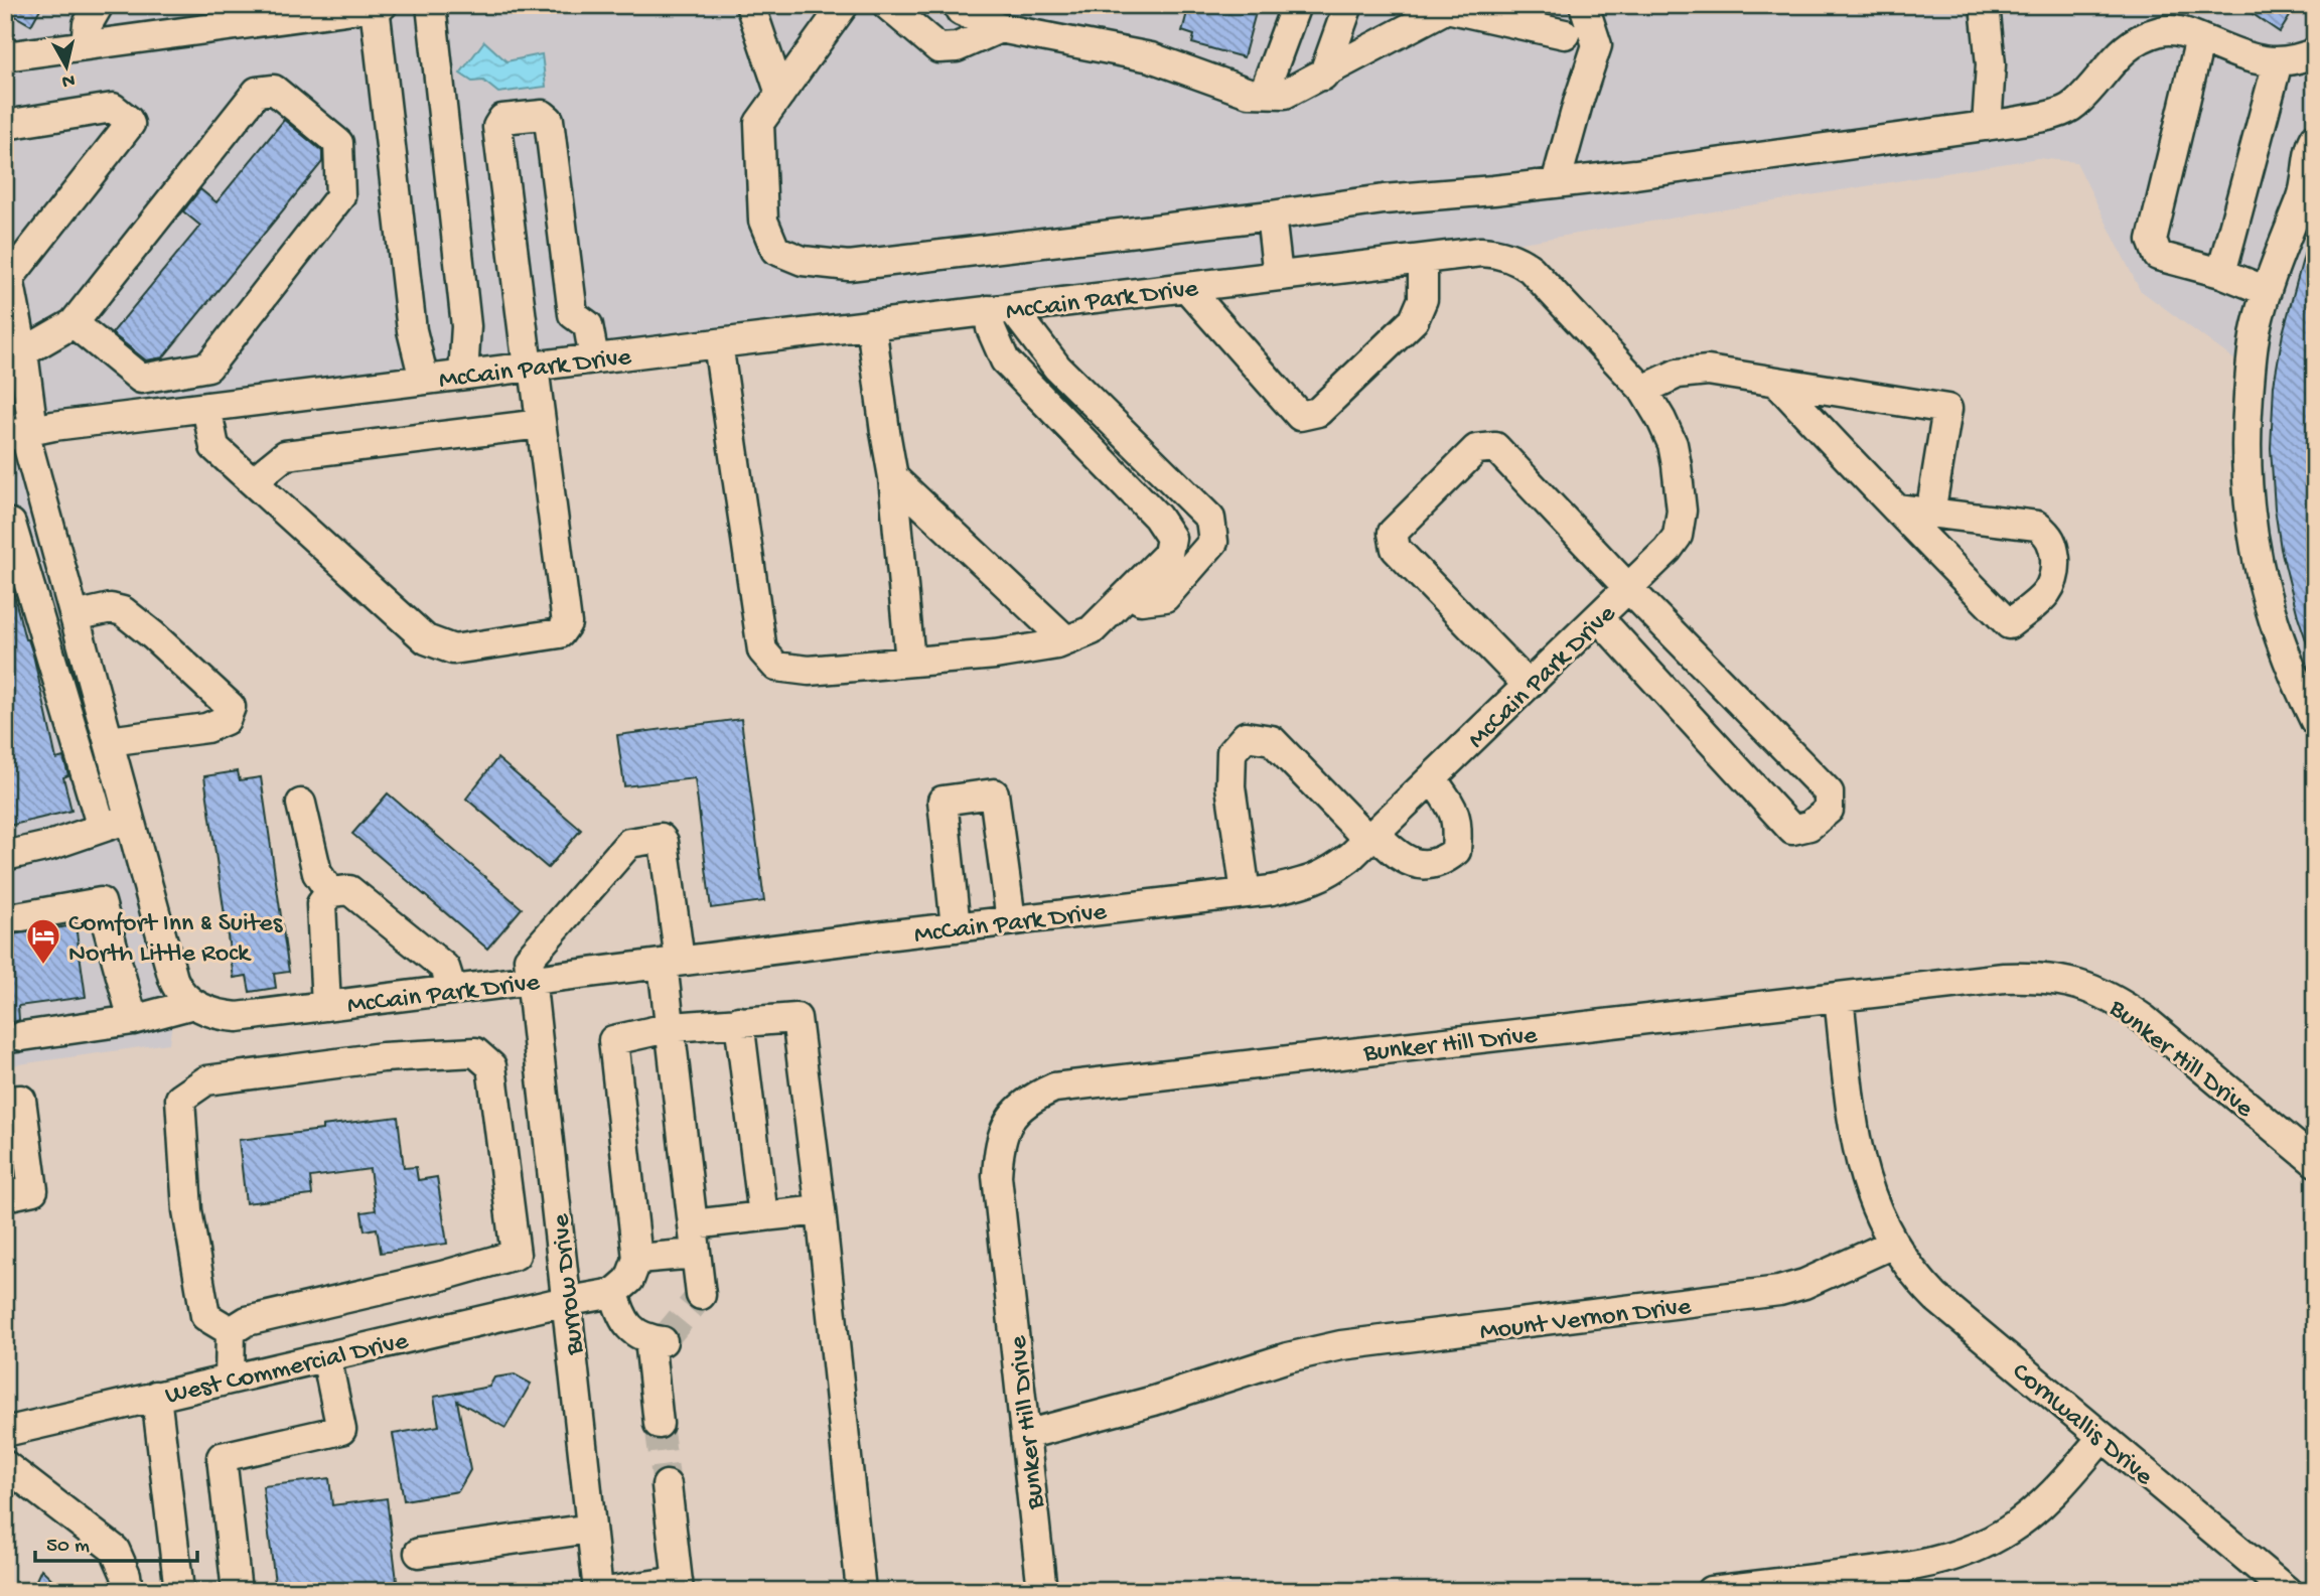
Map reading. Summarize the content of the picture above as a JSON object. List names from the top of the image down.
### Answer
{
  "streets": {
    "street": [
      "McCain Park Drive",
      "Bunker Hill Drive",
      "Burrow Drive",
      "Mount Vernon Drive",
      "West Commercial Drive",
      "Cornwallis Drive"
    ]
  },
  "crossings": [
    ["McCain Park Drive", "Burrow Drive"],
    ["Bunker Hill Drive", "Mount Vernon Drive"],
    ["Burrow Drive", "West Commercial Drive"],
    ["Mount Vernon Drive", "Cornwallis Drive"]
  ],
  "places": {
    "hotel": ["Comfort Inn & Suites North Little Rock"]
  },
  "scale_bar": "50 m",
  "north": "bottom"
}
